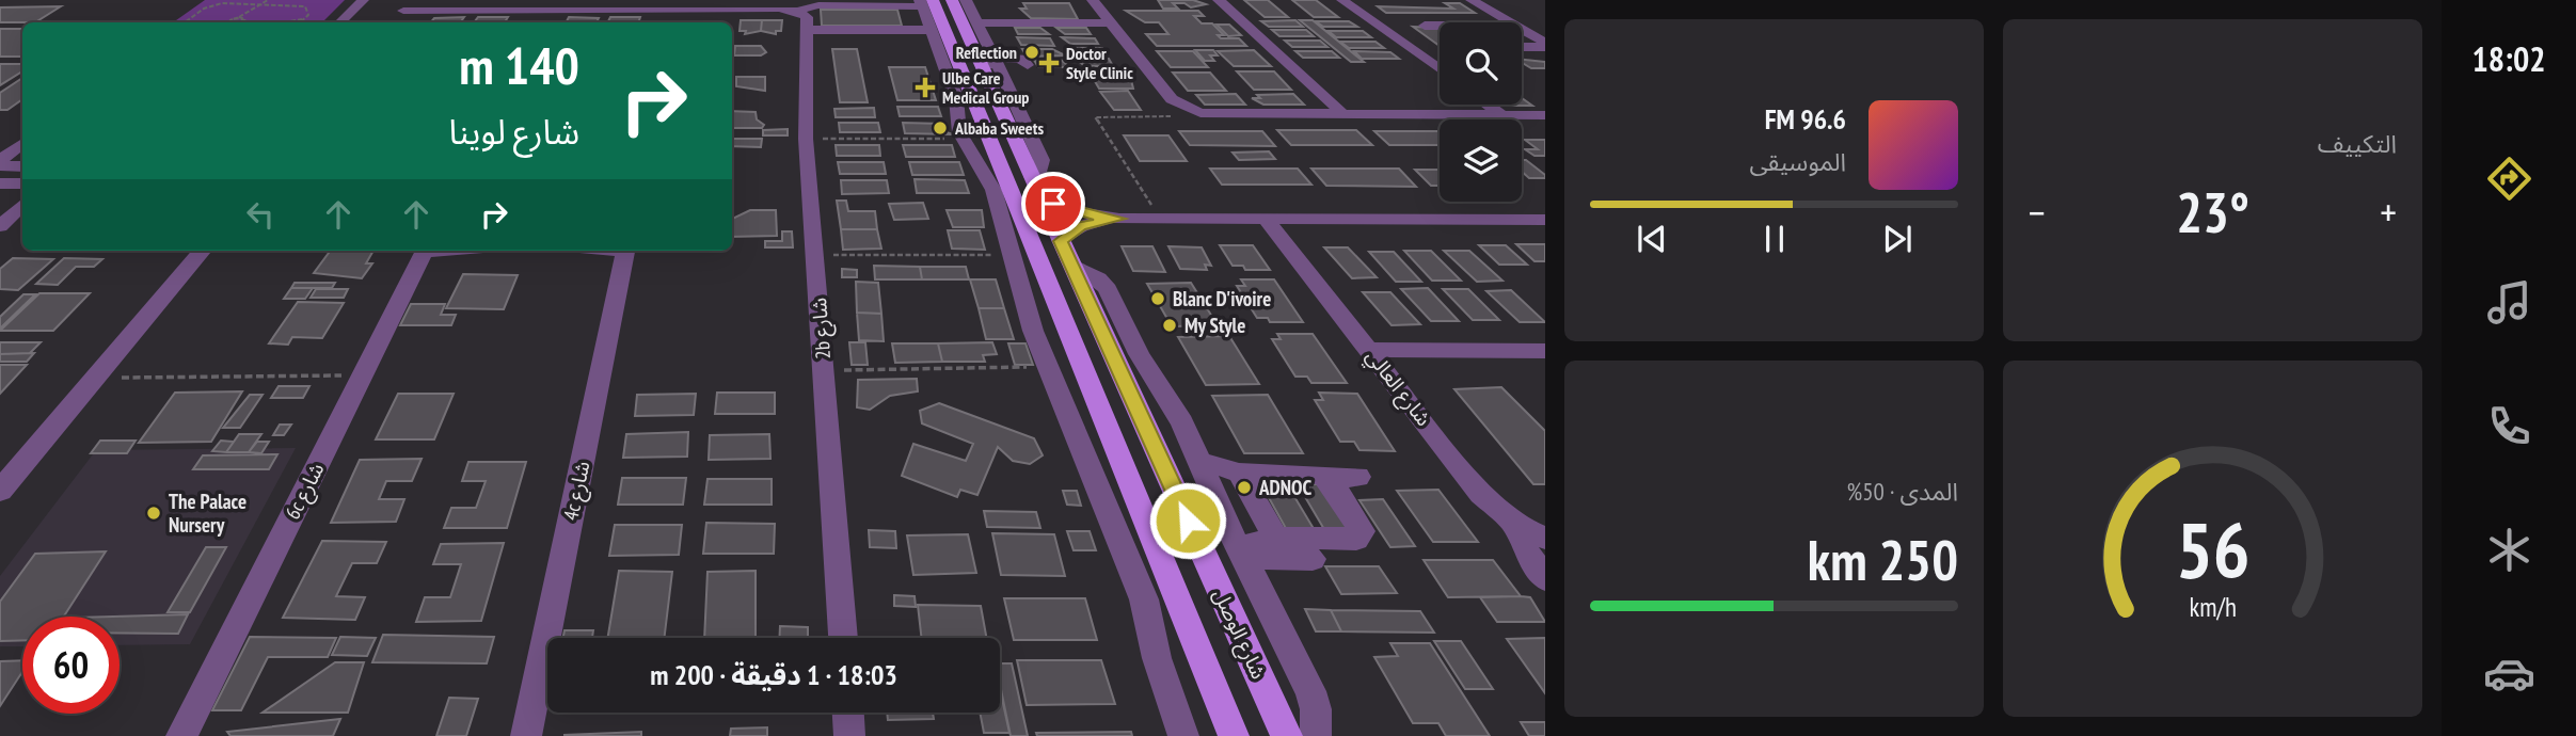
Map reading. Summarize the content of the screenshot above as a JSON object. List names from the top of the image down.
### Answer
{
  "streets": {
    "main road": ["شارع الوصل"],
    "street": [
      "2b شارع",
      "شارع العالي",
      "6c شارع",
      "4c شارع"
    ]
  },
  "places": {
    "other": [
      "Reflection",
      "Albaba Sweets",
      "Blanc D'ivoire",
      "My Style",
      "ADNOC",
      "The Palace Nursery"
    ],
    "health": ["Doctor Style Clinic", "Ulbe Care Medical Group"]
  },
  "page": {
    "tabs": "18:02",
    "tile": [
      "التكييف",
      ["المدى · 50%", "250 km"]
    ],
    "turn": ["140 m", "شارع لوينا"],
    "song": ["96.6 FM", "الموسيقى"],
    "heat": ["−", "23°", "+"],
    "limit": "60",
    "trip": "18:03 · 1 دقيقة · 200 m",
    "gauge": ["56", "km/h"]
  }
}
